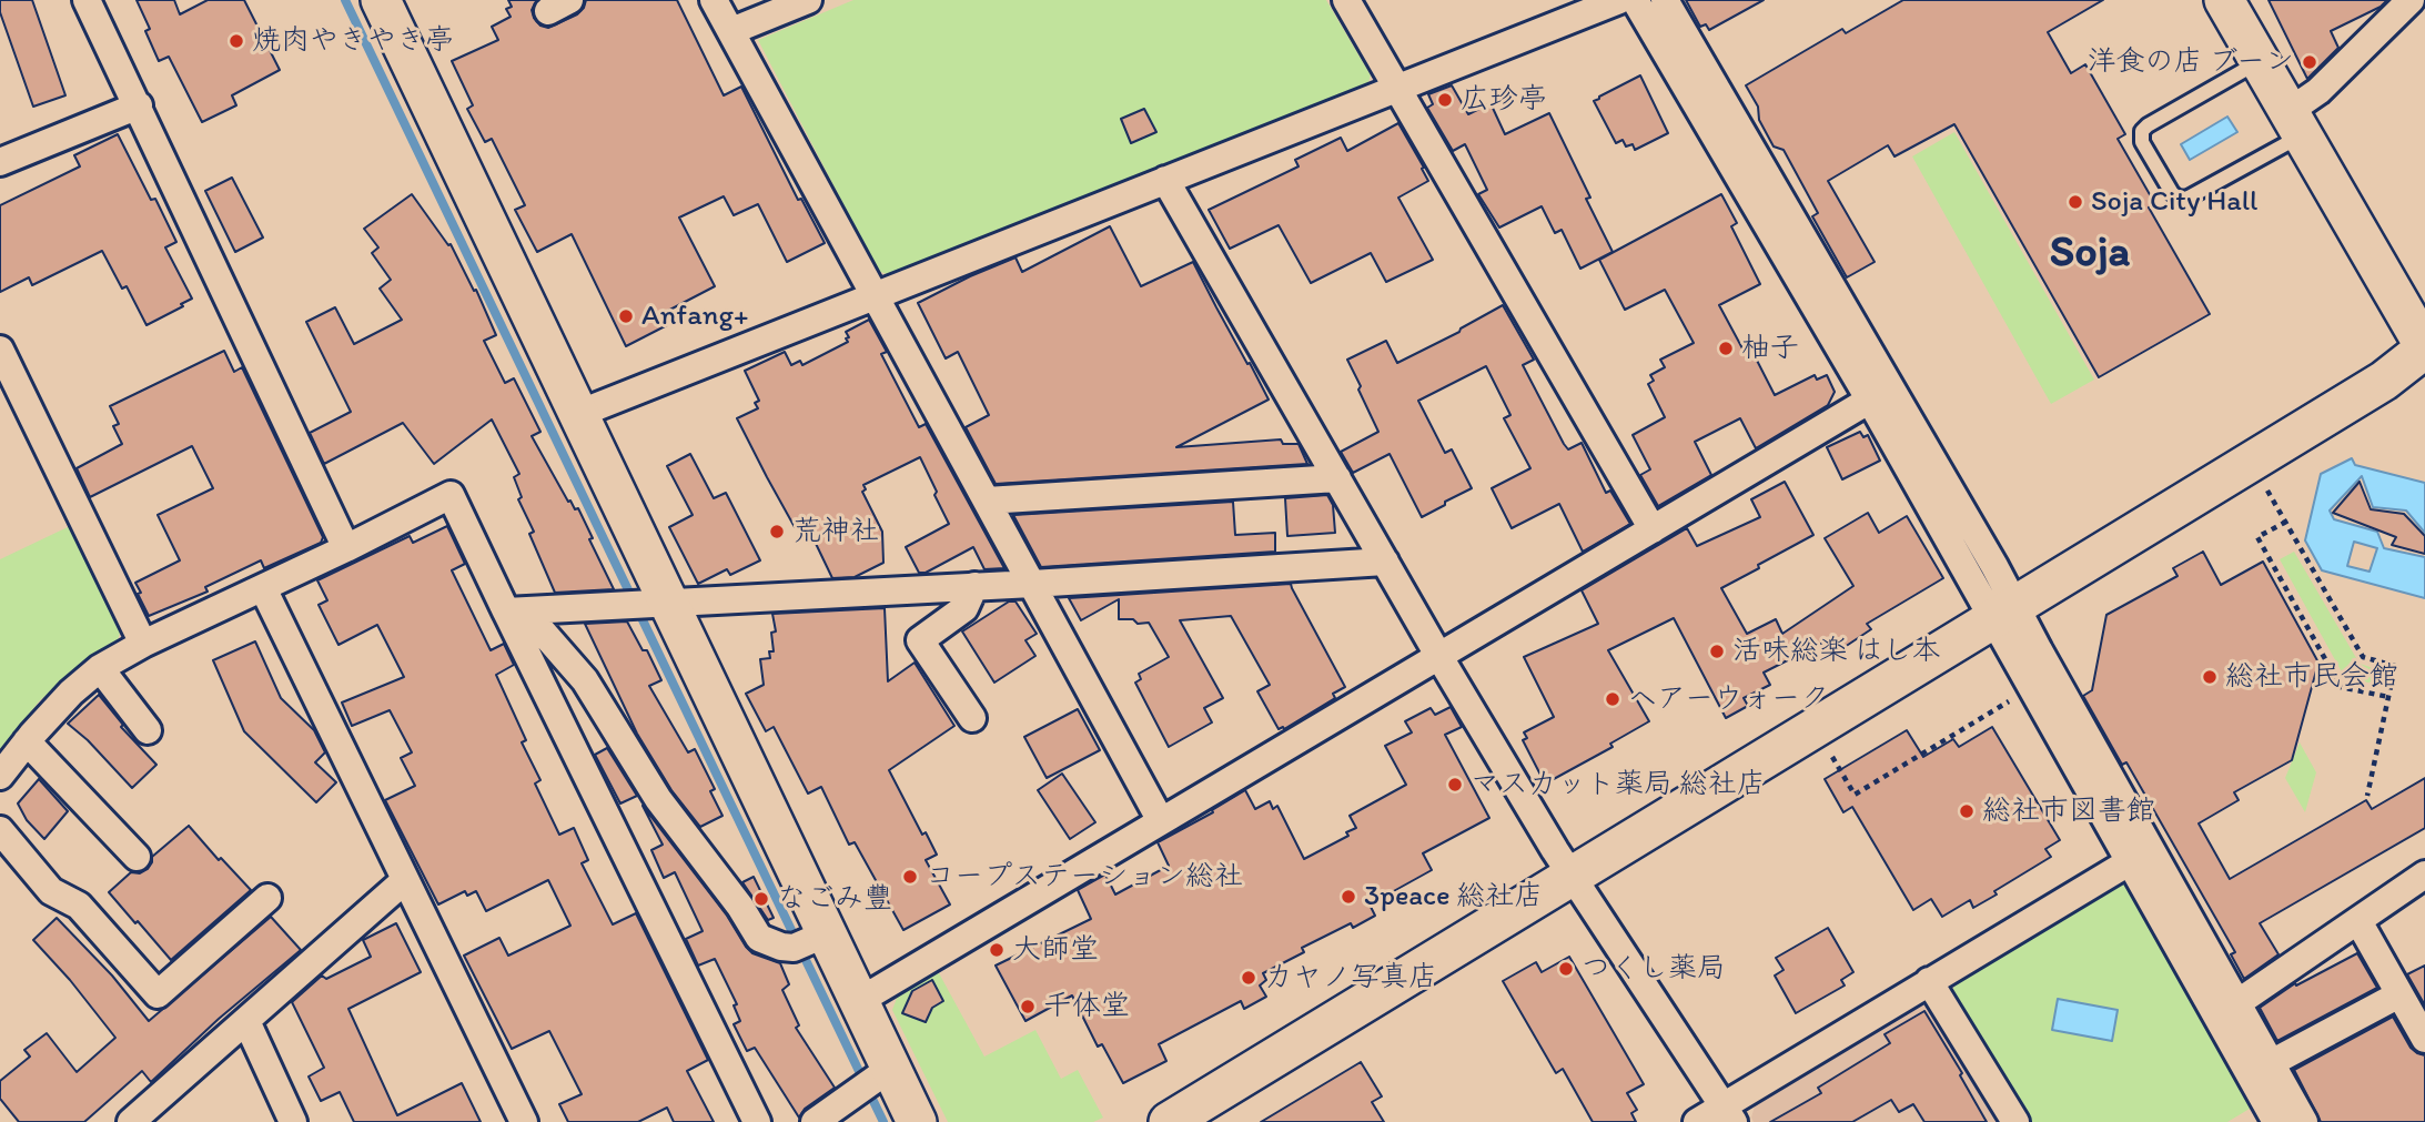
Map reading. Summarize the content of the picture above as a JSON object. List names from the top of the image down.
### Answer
{
  "districts": ["Soja"],
  "places": [
    "焼肉やきやき亭",
    "洋食の店 ブーン",
    "広珍亭",
    "Soja City Hall",
    "Anfang+",
    "柚子",
    "荒神社",
    "活味総楽 はし本",
    "総社市民会館",
    "ヘアーウォーク",
    "マスカット薬局 総社店",
    "総社市図書館",
    "コープステーション総社",
    "3peace 総社店",
    "なごみ豐",
    "大師堂",
    "つくし薬局",
    "カヤノ写真店",
    "千体堂"
  ]
}
